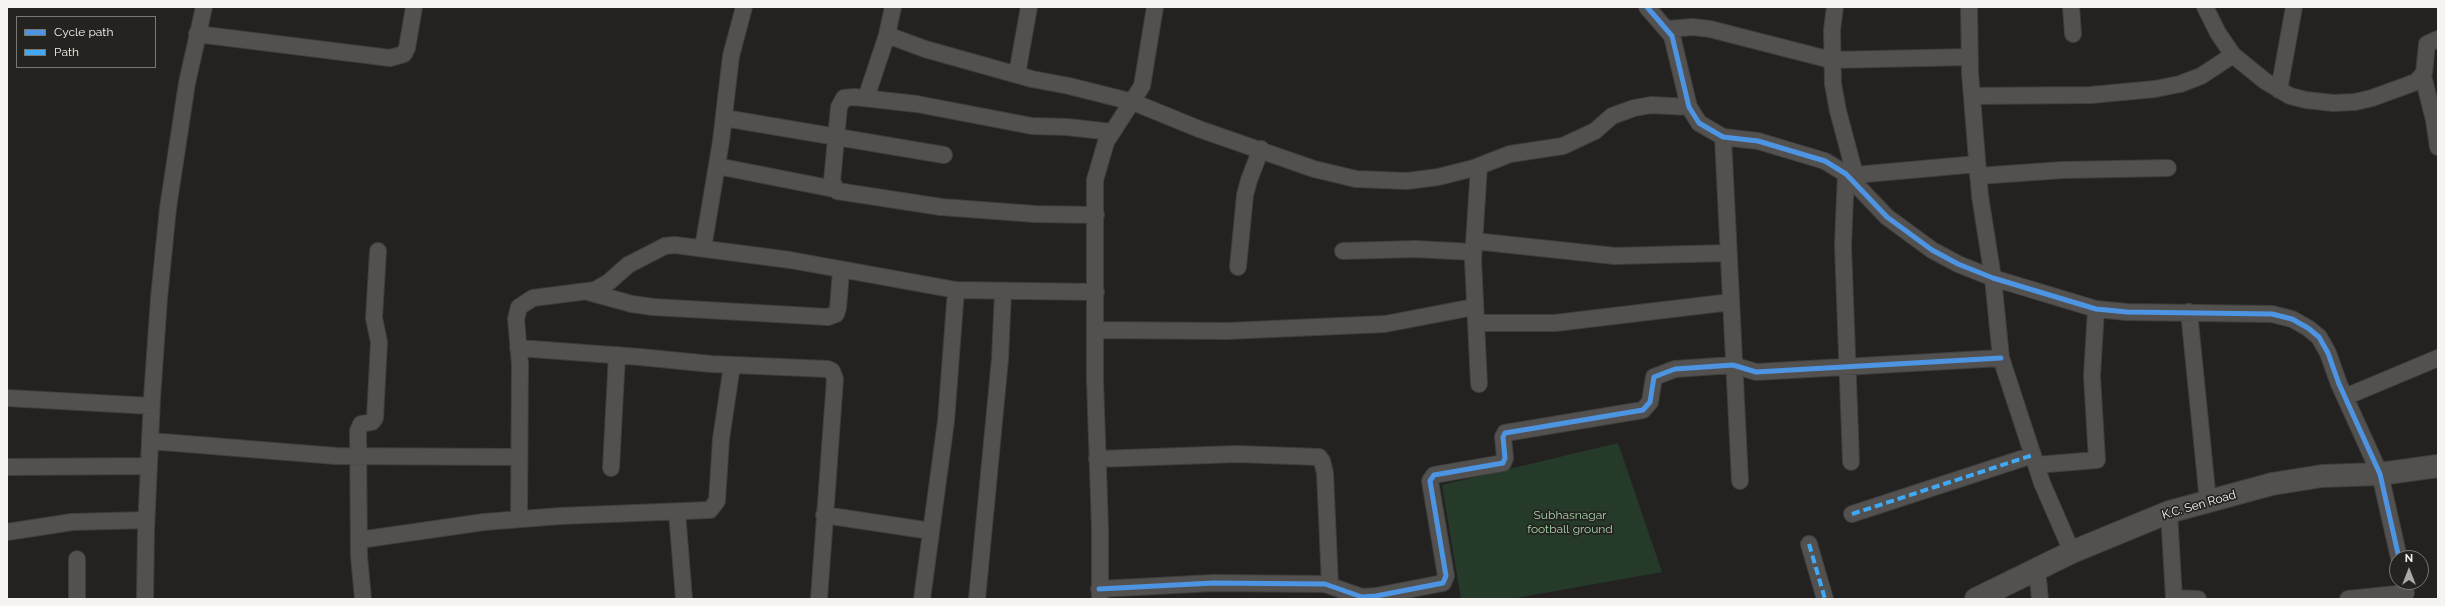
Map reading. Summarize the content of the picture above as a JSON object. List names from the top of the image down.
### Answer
{
  "streets": {
    "street": ["K.C. Sen Road"]
  },
  "parks": ["Subhasnagar football ground"],
  "legend": ["Cycle path", "Path"],
  "north": "top"
}
